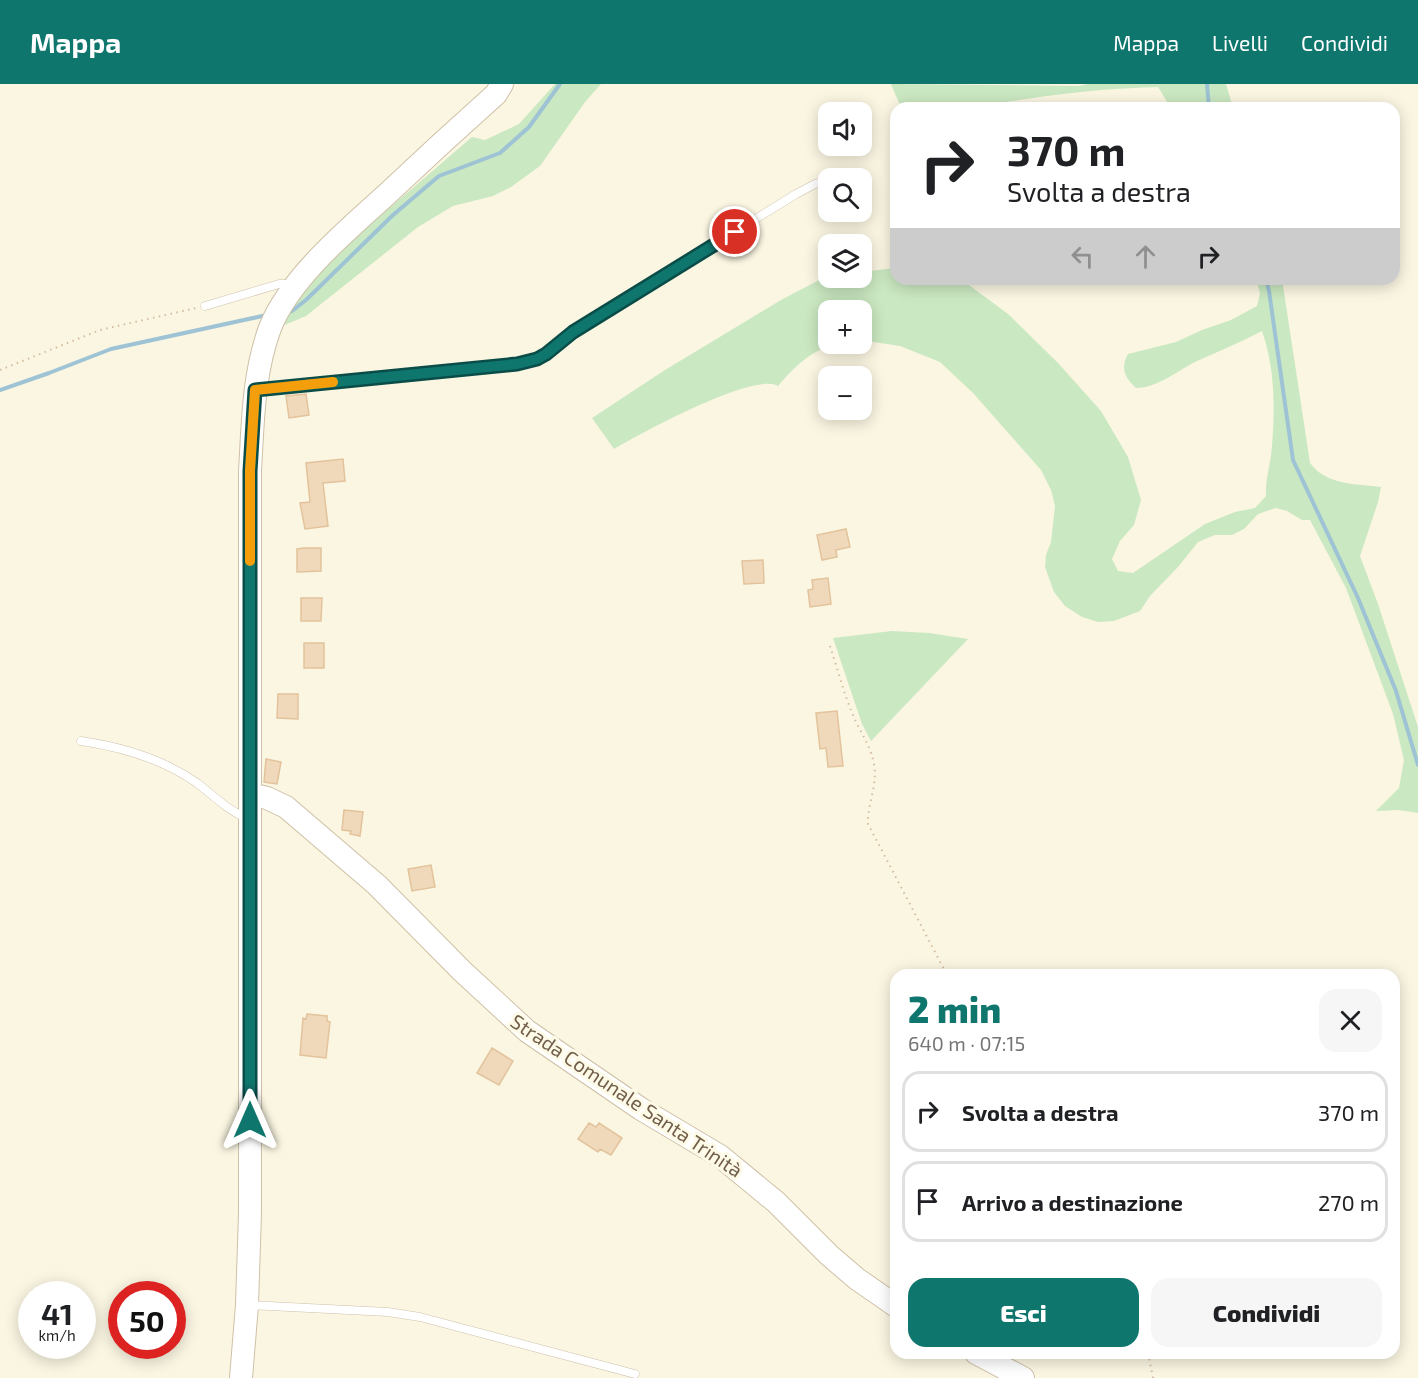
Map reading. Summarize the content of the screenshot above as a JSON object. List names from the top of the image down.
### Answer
{
  "streets": {
    "main road": ["Strada Comunale Santa Trinità"]
  },
  "page": {
    "header": "Mappa",
    "nav": ["Mappa", "Livelli", "Condividi"],
    "map_buttons": ["+", "−"],
    "turn": ["370 m", "Svolta a destra"],
    "heading": ["2 min", "640 m · 07:15"],
    "list": [
      {
        "name": "Svolta a destra",
        "value": "370 m"
      },
      {
        "name": "Arrivo a destinazione",
        "value": "270 m"
      }
    ],
    "buttons": ["Esci", "Condividi"],
    "speed": "41 km/h",
    "limit": "50"
  }
}
